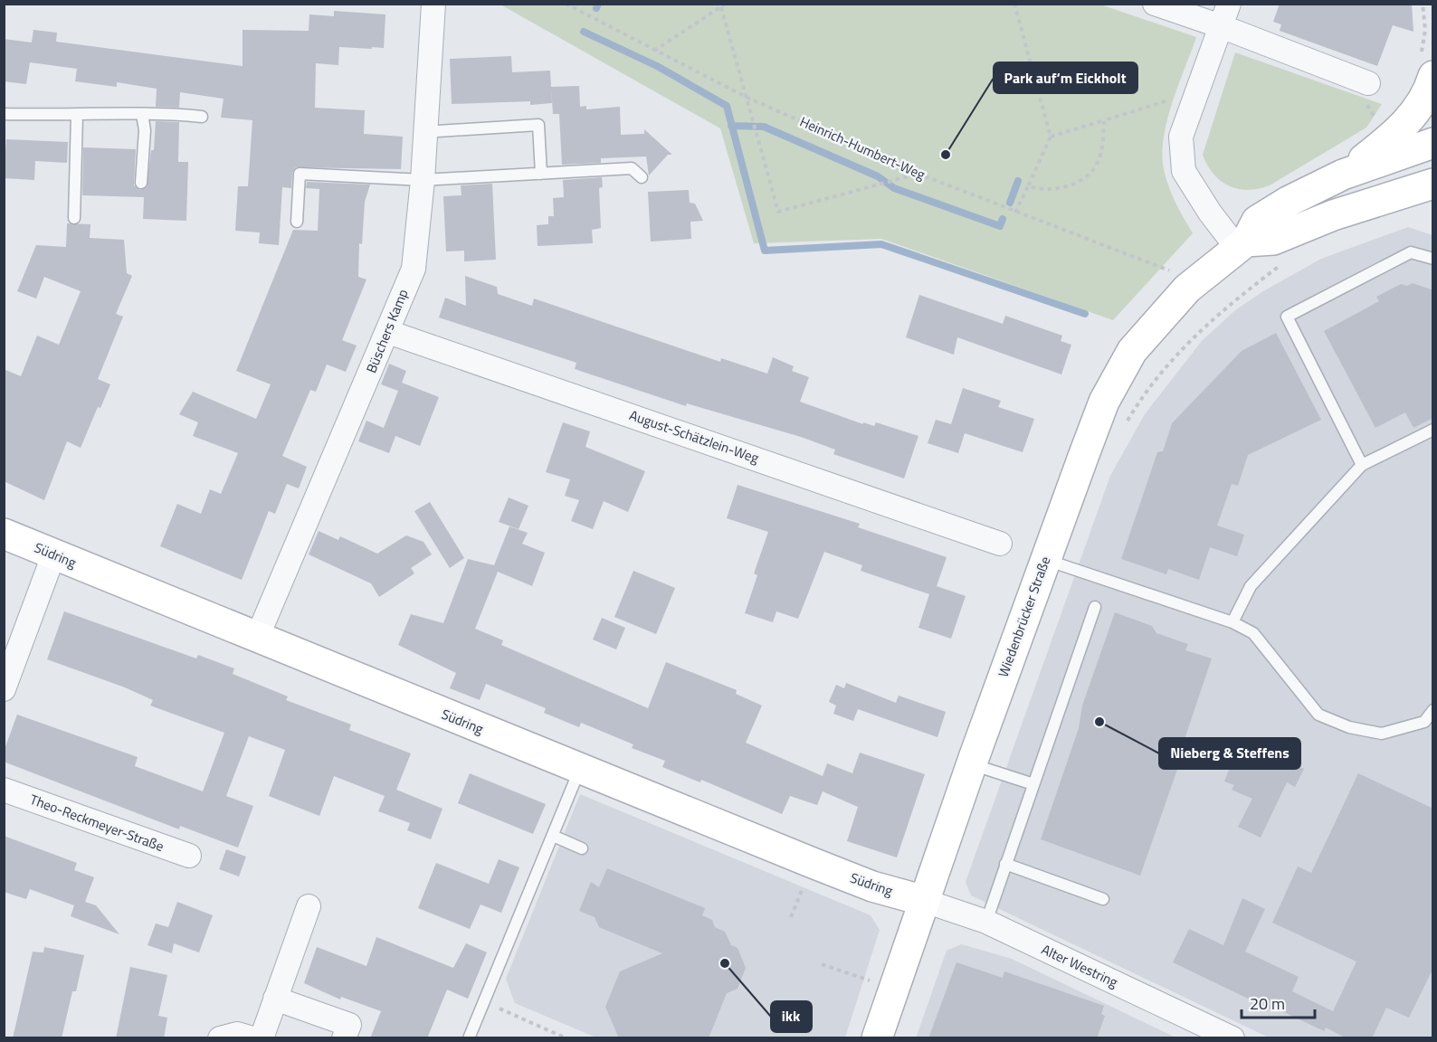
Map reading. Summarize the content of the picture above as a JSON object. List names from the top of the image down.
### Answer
{
  "streets": {
    "street": [
      "Büschers Kamp",
      "August-Schätzlein-Weg",
      "Südring",
      "Wiedenbrücker Straße",
      "Theo-Reckmeyer-Straße",
      "Alter Westring"
    ],
    "path": ["Heinrich-Humbert-Weg"]
  },
  "crossings": [
    ["Büschers Kamp", "August-Schätzlein-Weg"],
    ["Büschers Kamp", "Südring"],
    ["Südring", "Wiedenbrücker Straße"],
    ["Südring", "Alter Westring"],
    ["Wiedenbrücker Straße", "Alter Westring"]
  ],
  "places": ["Park auf‘m Eickholt", "Nieberg & Steffens", "ikk"],
  "scale_bar": "20 m"
}
